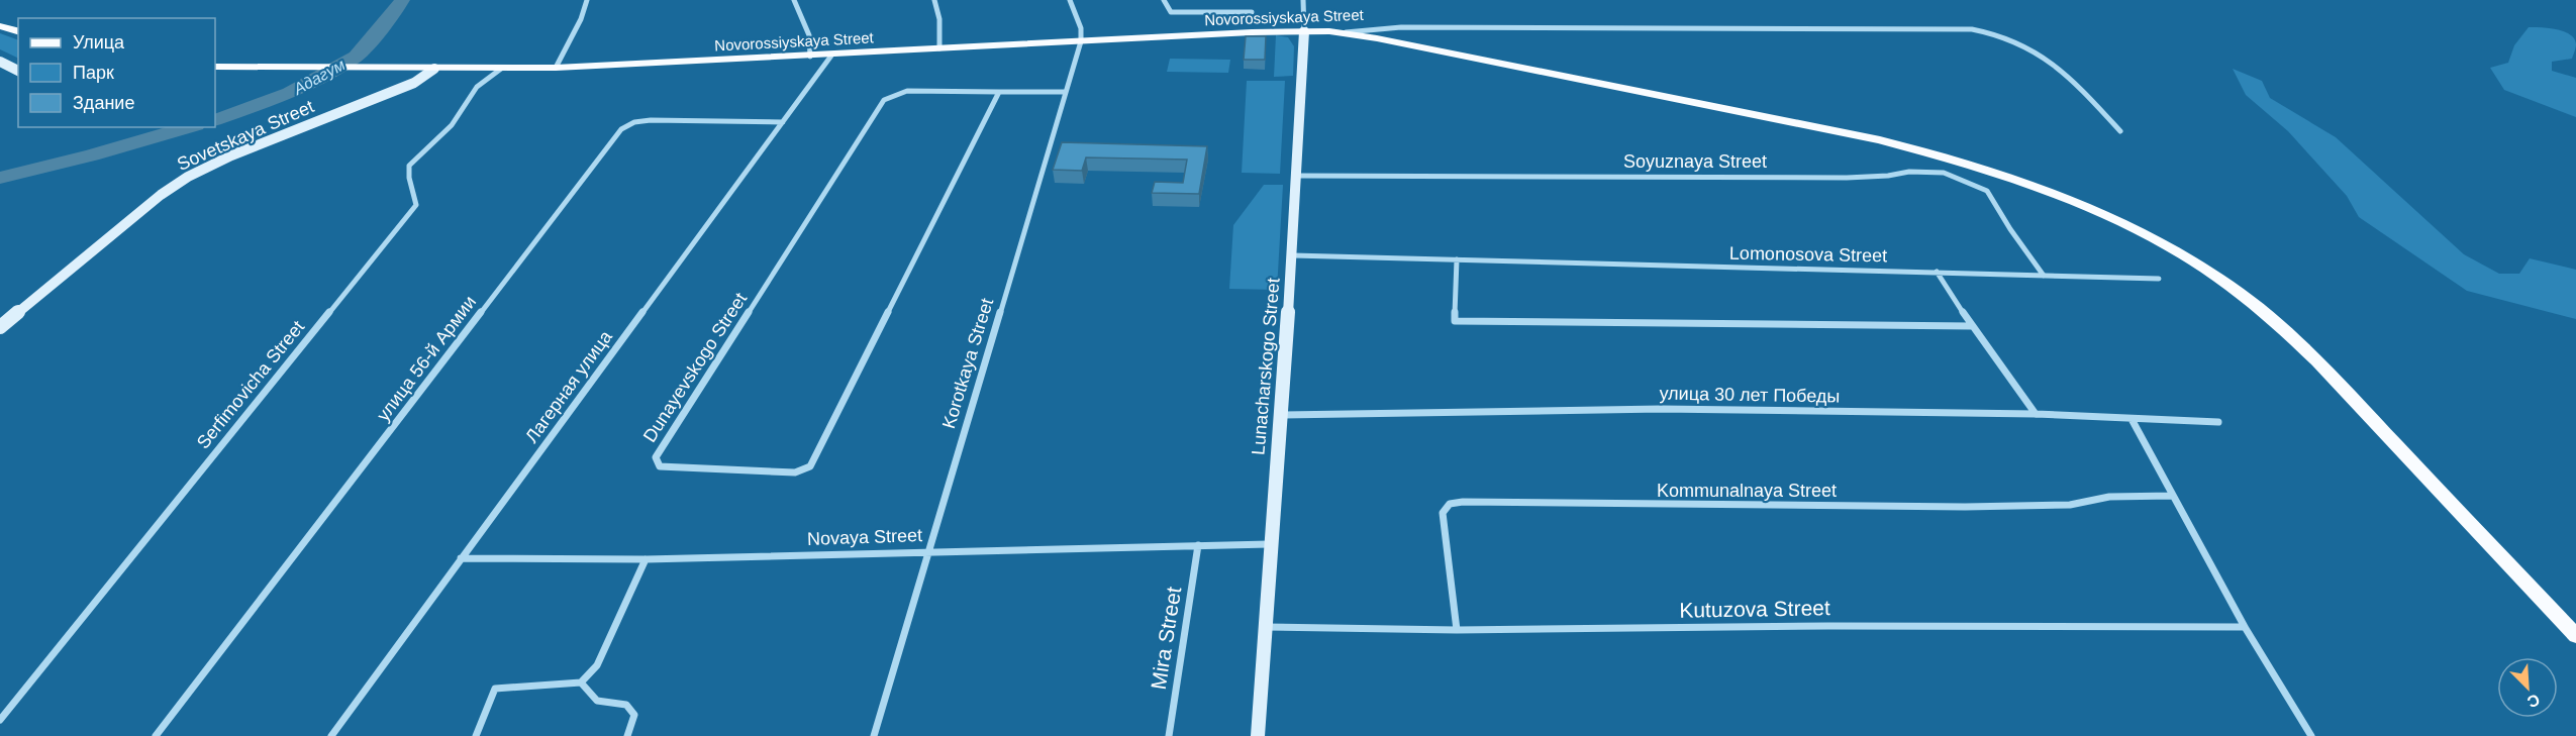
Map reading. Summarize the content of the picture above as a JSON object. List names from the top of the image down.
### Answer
{
  "streets": {
    "main road": ["Novorossiyskaya Street", "Sovetskaya Street", "Lunacharskogo Street"],
    "street": [
      "Soyuznaya Street",
      "Lomonosova Street",
      "улица 56-й Армии",
      "Korotkaya Street",
      "Dunayevskogo Street",
      "Serfimovicha Street",
      "Лагерная улица",
      "улица 30 лет Победы",
      "Kommunalnaya Street",
      "Novaya Street",
      "Kutuzova Street",
      "Mira Street"
    ]
  },
  "crossings": [
    ["Novorossiyskaya Street", "Sovetskaya Street"],
    ["Novorossiyskaya Street", "Korotkaya Street"],
    ["Novorossiyskaya Street", "Lunacharskogo Street"],
    ["Novorossiyskaya Street", "Serfimovicha Street"],
    ["Novorossiyskaya Street", "Лагерная улица"],
    ["Soyuznaya Street", "Lomonosova Street"],
    ["Soyuznaya Street", "Lunacharskogo Street"],
    ["Lomonosova Street", "Lunacharskogo Street"],
    ["улица 56-й Армии", "Лагерная улица"],
    ["Korotkaya Street", "Novaya Street"],
    ["Lunacharskogo Street", "улица 30 лет Победы"],
    ["Lunacharskogo Street", "Novaya Street"],
    ["Lunacharskogo Street", "Kutuzova Street"],
    ["Лагерная улица", "Novaya Street"],
    ["Kommunalnaya Street", "Kutuzova Street"],
    ["Novaya Street", "Mira Street"]
  ],
  "water": ["Адагум"],
  "legend": ["Улица", "Парк", "Здание"],
  "north": "bottom right"
}
